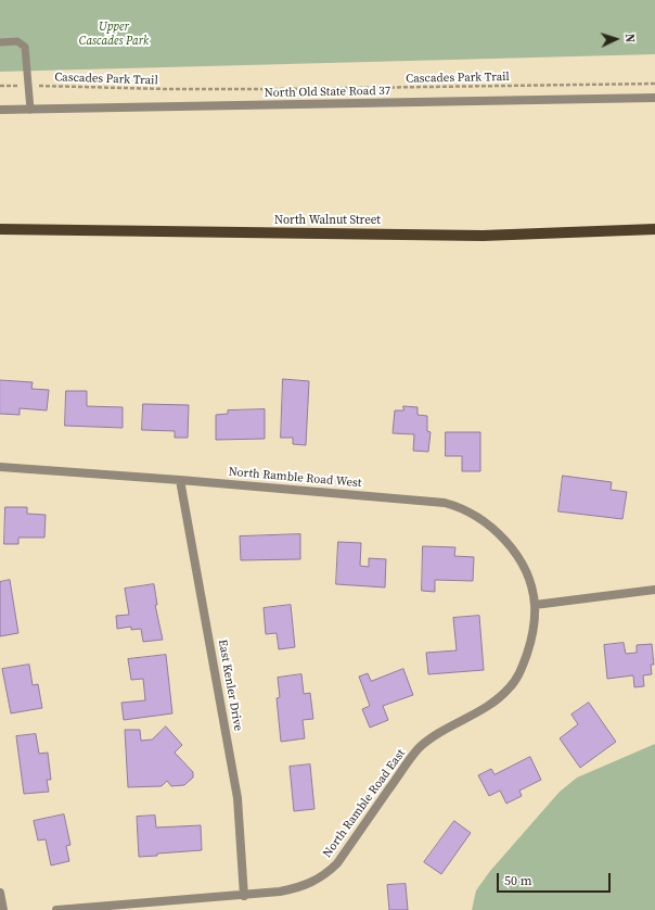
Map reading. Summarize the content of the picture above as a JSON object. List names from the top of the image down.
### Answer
{
  "streets": {
    "main road": ["North Walnut Street"],
    "street": [
      "North Old State Road 37",
      "North Ramble Road West",
      "East Kenler Drive",
      "North Ramble Road East"
    ],
    "path": ["Cascades Park Trail"]
  },
  "crossings": [
    ["North Ramble Road West", "East Kenler Drive"],
    ["North Ramble Road West", "North Ramble Road East"],
    ["East Kenler Drive", "North Ramble Road East"]
  ],
  "parks": ["Upper Cascades Park"],
  "scale_bar": "50 m",
  "north": "right"
}
